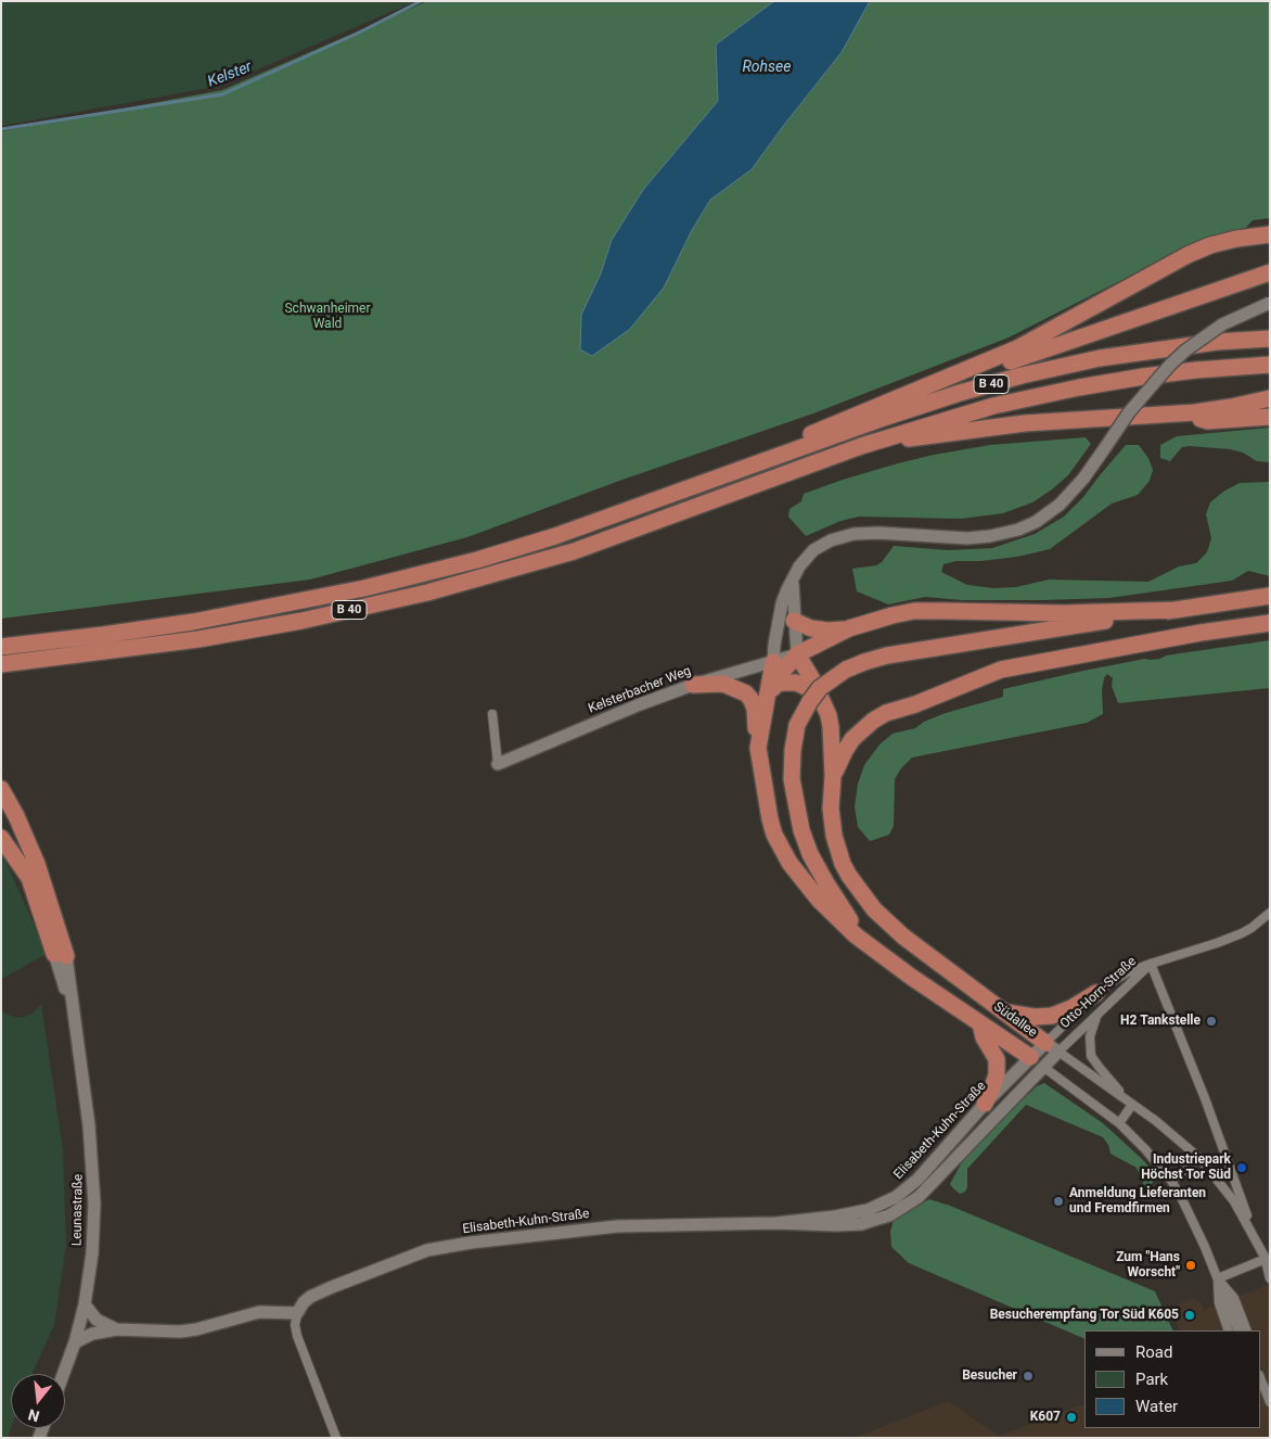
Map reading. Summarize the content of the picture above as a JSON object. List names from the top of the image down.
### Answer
{
  "streets": {
    "highway": ["B 40", "Südallee"],
    "street": [
      "Kelsterbacher Weg",
      "Otto-Horn-Straße",
      "Elisabeth-Kuhn-Straße",
      "Leunastraße"
    ]
  },
  "crossings": [
    ["Kelsterbacher Weg", "Südallee"],
    ["Otto-Horn-Straße", "Südallee"],
    ["Otto-Horn-Straße", "Elisabeth-Kuhn-Straße"],
    ["Südallee", "Elisabeth-Kuhn-Straße"]
  ],
  "water": ["Rohsee", "Kelster"],
  "parks": ["Schwanheimer Wald"],
  "places": [
    "H2 Tankstelle",
    "Industriepark Höchst Tor Süd",
    "Anmeldung Lieferanten und Fremdfirmen",
    "Zum \"Hans Worscht\"",
    "Besucherempfang Tor Süd K605",
    "Besucher",
    "K607"
  ],
  "legend": ["Road", "Park", "Water"],
  "north": "bottom"
}
